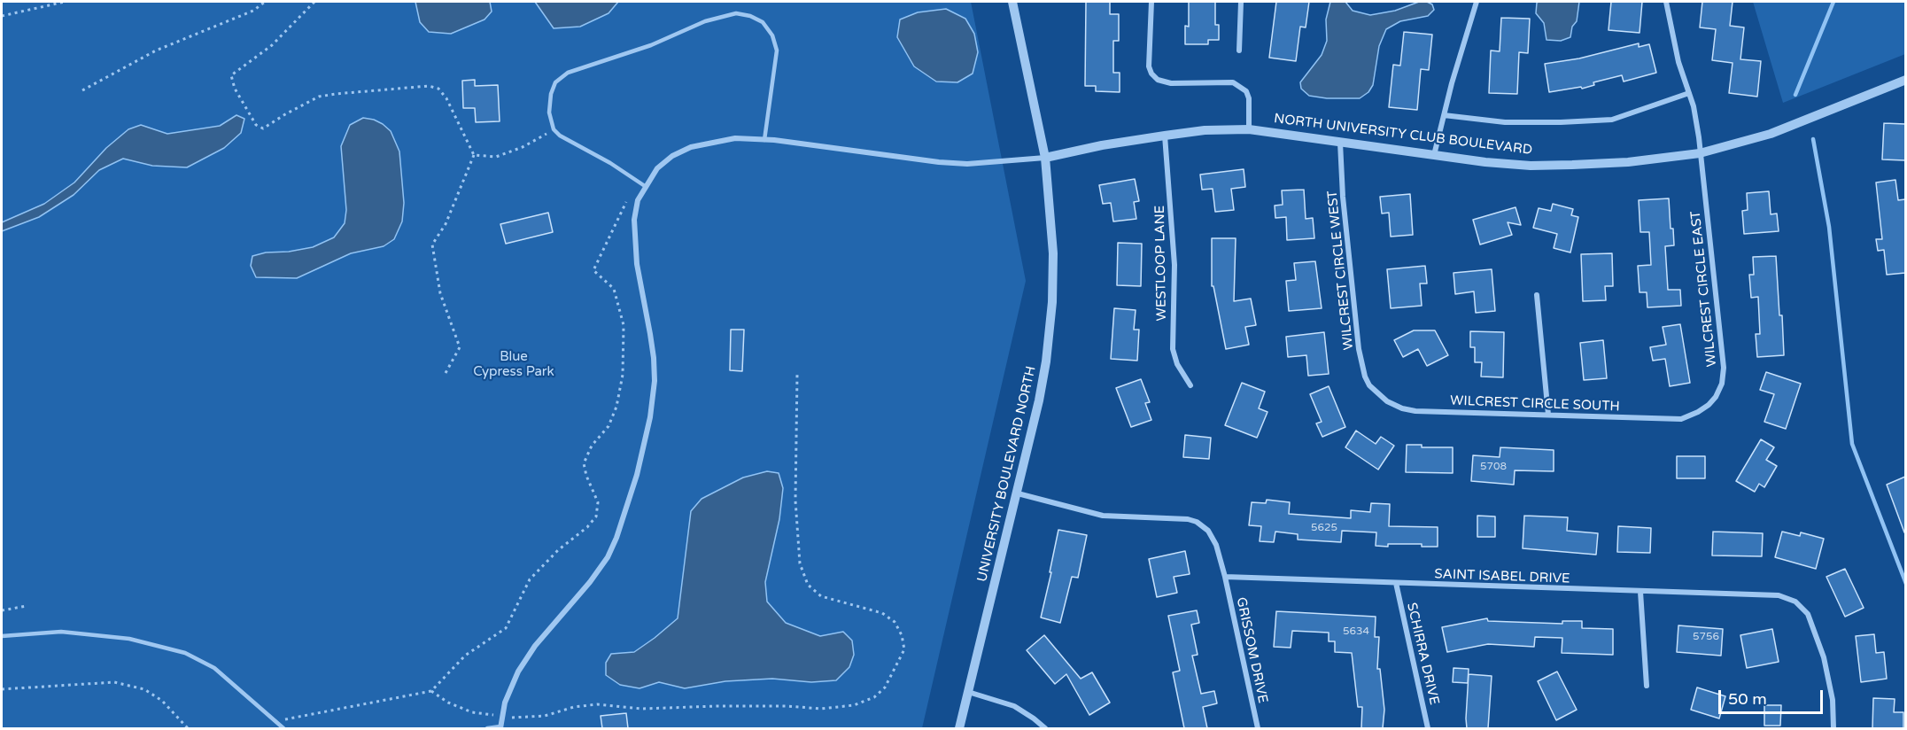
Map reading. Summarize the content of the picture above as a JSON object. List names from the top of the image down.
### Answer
{
  "streets": {
    "street": [
      "NORTH UNIVERSITY CLUB BOULEVARD",
      "WESTLOOP LANE",
      "WILCREST CIRCLE WEST",
      "WILCREST CIRCLE EAST",
      "WILCREST CIRCLE SOUTH",
      "UNIVERSITY BOULEVARD NORTH",
      "SAINT ISABEL DRIVE",
      "GRISSOM DRIVE",
      "SCHIRRA DRIVE"
    ]
  },
  "crossings": [
    ["NORTH UNIVERSITY CLUB BOULEVARD", "WESTLOOP LANE"],
    ["NORTH UNIVERSITY CLUB BOULEVARD", "WILCREST CIRCLE WEST"],
    ["NORTH UNIVERSITY CLUB BOULEVARD", "WILCREST CIRCLE EAST"],
    ["NORTH UNIVERSITY CLUB BOULEVARD", "UNIVERSITY BOULEVARD NORTH"],
    ["WILCREST CIRCLE WEST", "WILCREST CIRCLE SOUTH"],
    ["WILCREST CIRCLE EAST", "WILCREST CIRCLE SOUTH"],
    ["UNIVERSITY BOULEVARD NORTH", "GRISSOM DRIVE"],
    ["SAINT ISABEL DRIVE", "GRISSOM DRIVE"],
    ["SAINT ISABEL DRIVE", "SCHIRRA DRIVE"]
  ],
  "parks": ["Blue Cypress Park"],
  "house_numbers": [
    "5708",
    "5625",
    "5634",
    "5756"
  ],
  "scale_bar": "50 m"
}
